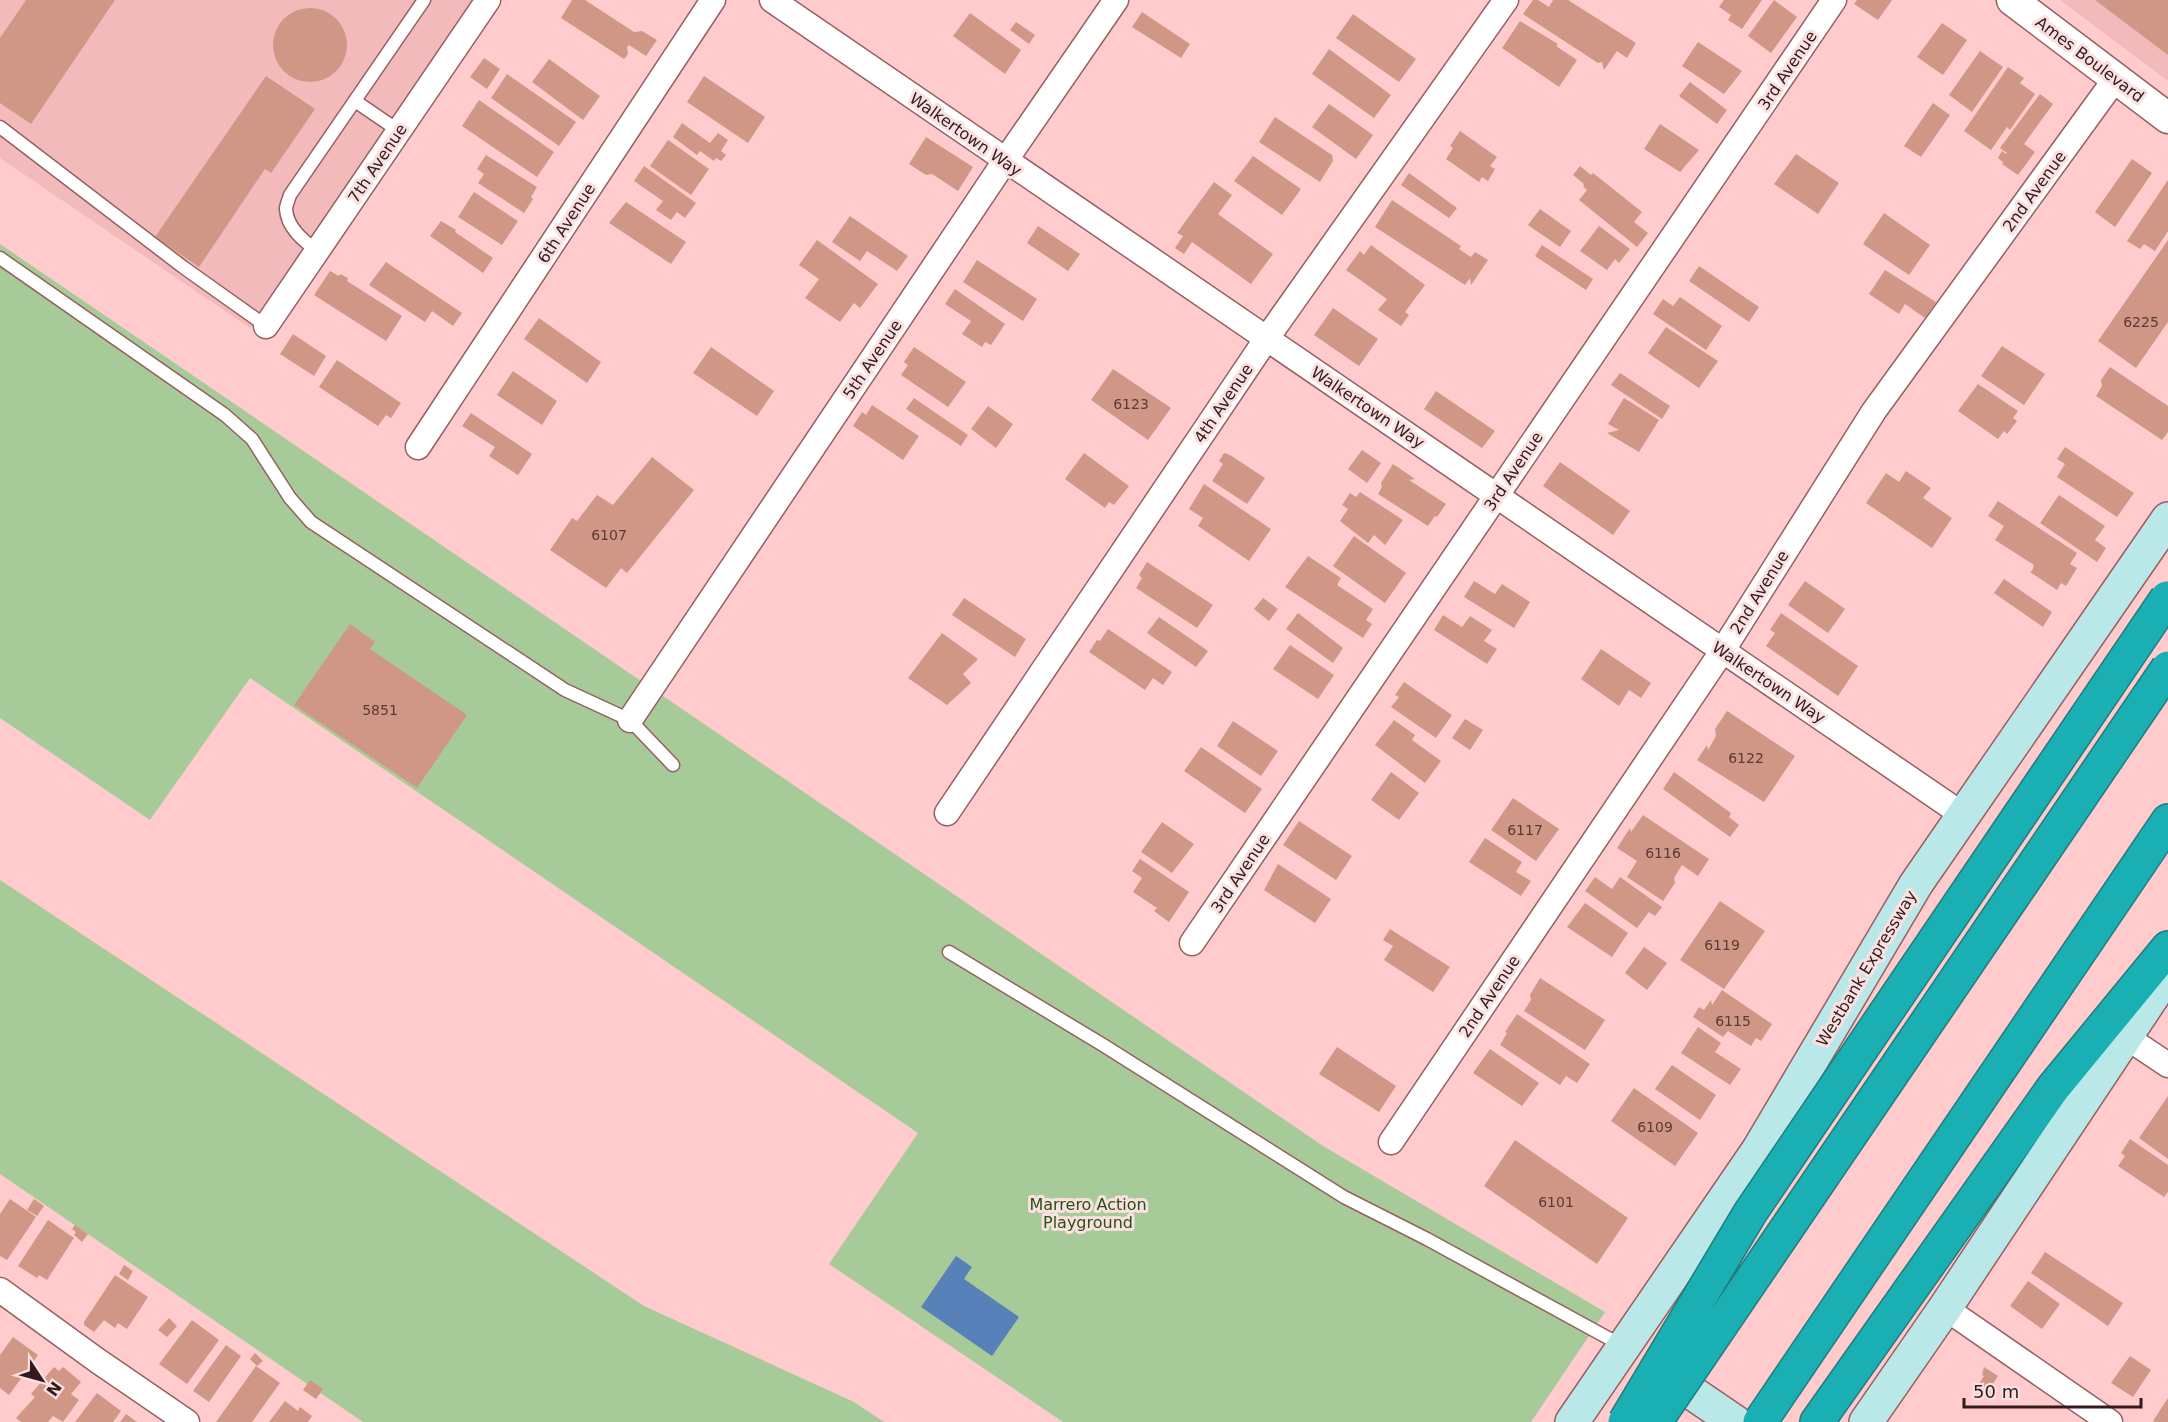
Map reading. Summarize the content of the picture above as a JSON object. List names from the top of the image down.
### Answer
{
  "streets": {
    "main road": ["Westbank Expressway"],
    "street": [
      "Ames Boulevard",
      "3rd Avenue",
      "Walkertown Way",
      "7th Avenue",
      "2nd Avenue",
      "6th Avenue",
      "5th Avenue",
      "4th Avenue"
    ]
  },
  "crossings": [
    ["Ames Boulevard", "2nd Avenue"],
    ["3rd Avenue", "Walkertown Way"],
    ["Walkertown Way", "2nd Avenue"],
    ["Walkertown Way", "5th Avenue"],
    ["Walkertown Way", "4th Avenue"],
    ["Walkertown Way", "Westbank Expressway"]
  ],
  "parks": ["Marrero Action Playground"],
  "house_numbers": [
    "6225",
    "6123",
    "6107",
    "5851",
    "6122",
    "6117",
    "6116",
    "6119",
    "6115",
    "6109",
    "6101"
  ],
  "scale_bar": "50 m",
  "north": "bottom right"
}
